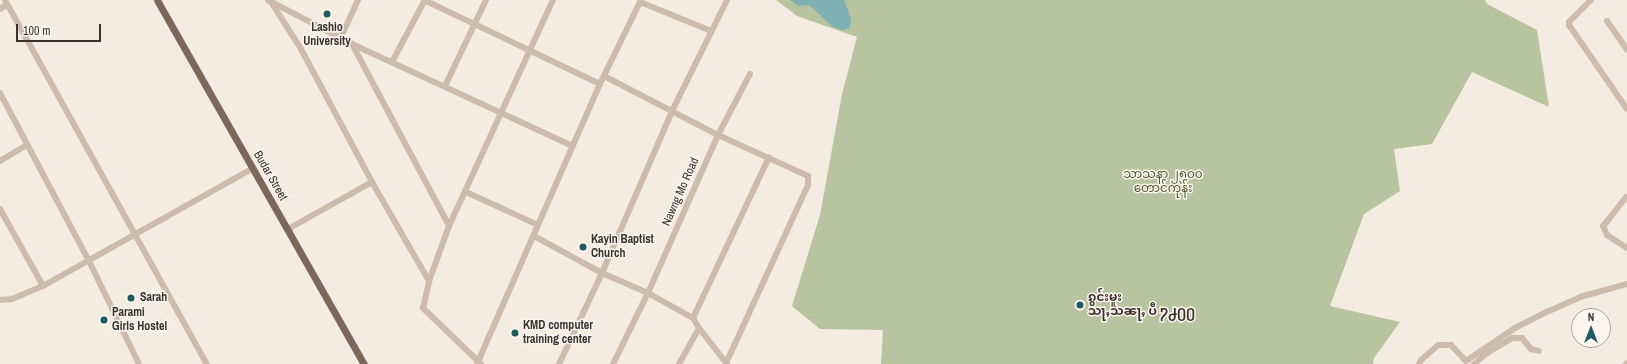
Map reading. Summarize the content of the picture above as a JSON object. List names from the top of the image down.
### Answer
{
  "streets": {
    "main road": ["Budar Street"],
    "street": ["Nawng Mo Road"]
  },
  "parks": ["သာသနာ ၂၅၀၀ တောင်ကုန်း"],
  "places": [
    "Lashio University",
    "Kayin Baptist Church",
    "Sarah",
    "ၵွင်းမူး သႃႇသၼႃႇ ပီ ႒႕႐႐",
    "Parami Girls Hostel",
    "KMD computer training center"
  ],
  "scale_bar": "100 m",
  "north": "top"
}
